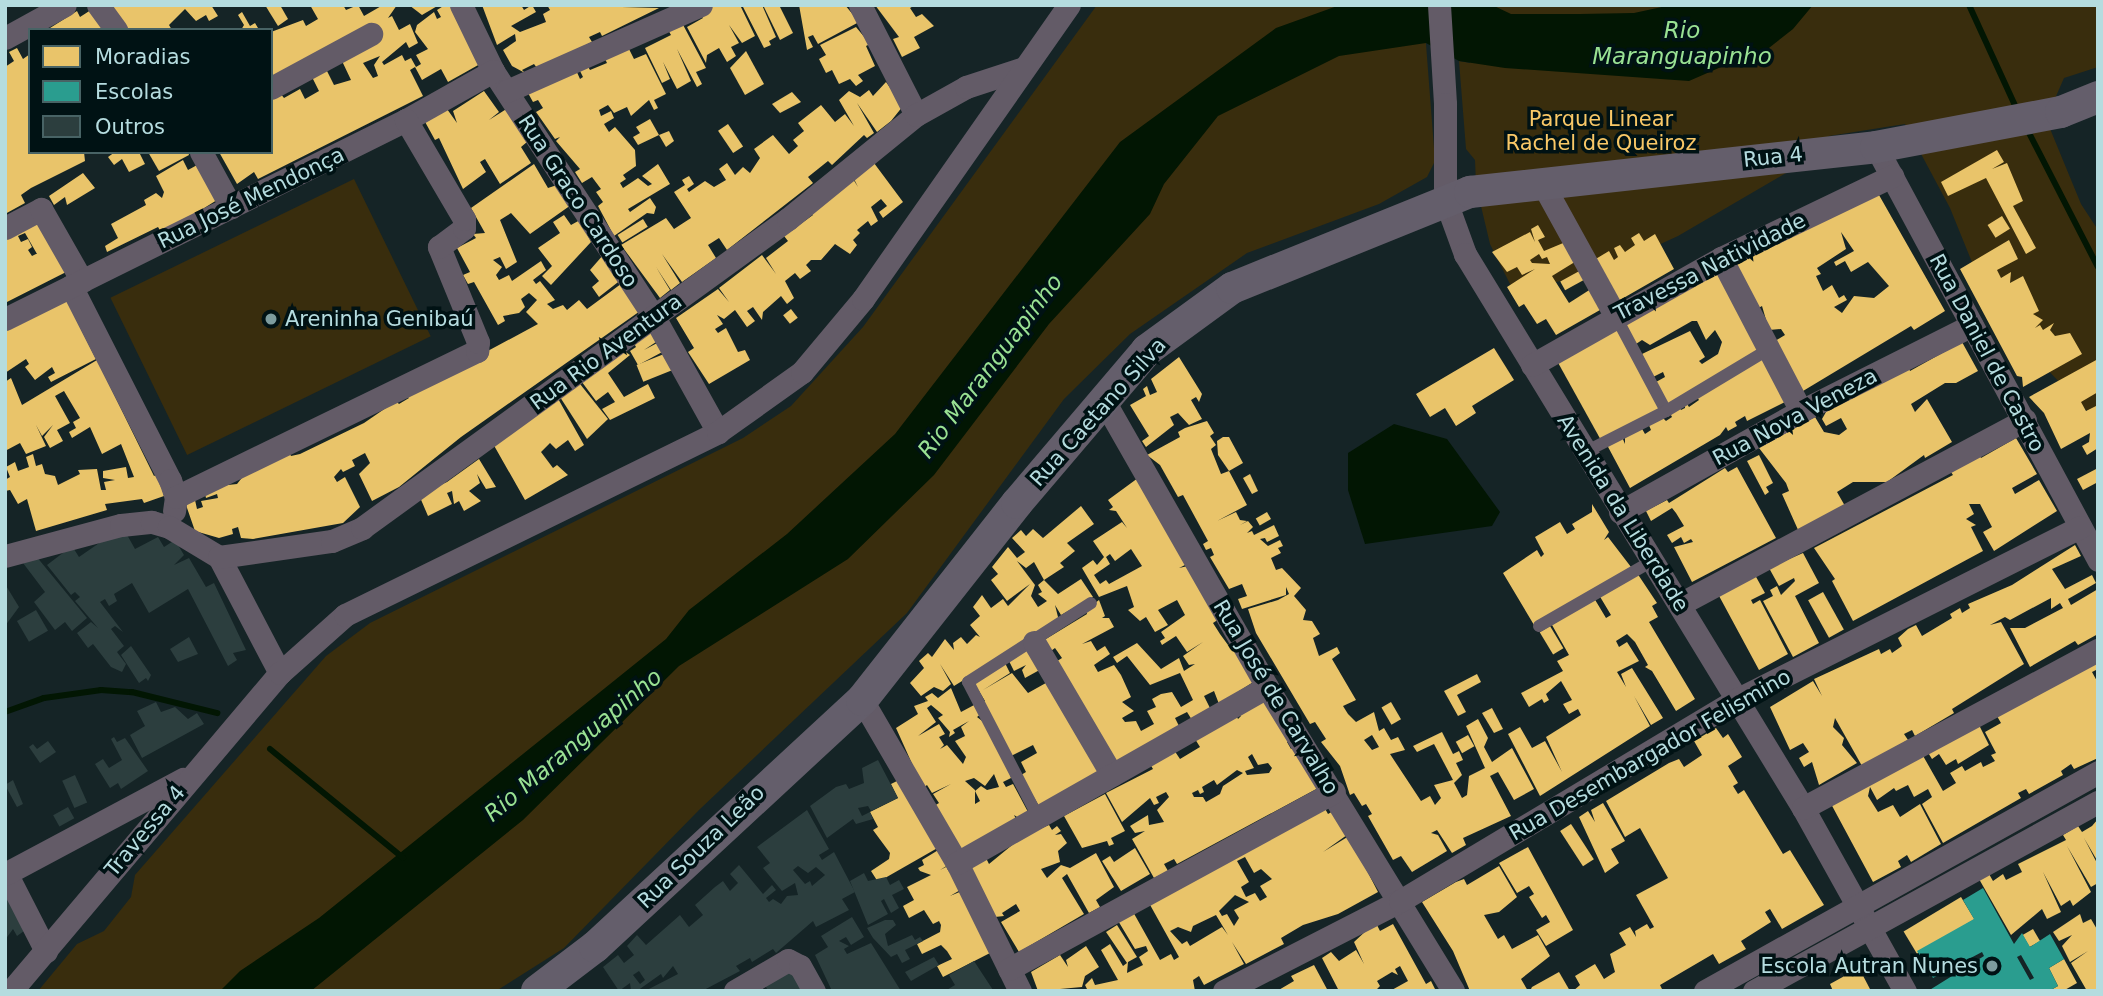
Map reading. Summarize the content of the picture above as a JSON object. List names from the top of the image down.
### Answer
{
  "streets": {
    "main road": ["Rua 4", "Rua Caetano Silva", "Rua Souza Leão"],
    "street": [
      "Rua José Mendonça",
      "Rua Graco Cardoso",
      "Travessa Natividade",
      "Rua Rio Aventura",
      "Rua Daniel de Castro",
      "Rua Nova Veneza",
      "Avenida da Liberdade",
      "Rua José de Carvalho",
      "Rua Desembargador Felismino",
      "Travessa 4"
    ]
  },
  "crossings": [
    ["Rua 4", "Rua Daniel de Castro"],
    ["Rua 4", "Rua Caetano Silva"],
    ["Rua 4", "Avenida da Liberdade"],
    ["Rua José Mendonça", "Rua Graco Cardoso"],
    ["Rua Graco Cardoso", "Rua Rio Aventura"],
    ["Travessa Natividade", "Rua Daniel de Castro"],
    ["Travessa Natividade", "Avenida da Liberdade"],
    ["Rua Daniel de Castro", "Rua Nova Veneza"],
    ["Rua Daniel de Castro", "Rua Desembargador Felismino"],
    ["Rua Caetano Silva", "Avenida da Liberdade"],
    ["Rua Caetano Silva", "Rua José de Carvalho"],
    ["Rua Caetano Silva", "Rua Souza Leão"],
    ["Rua Nova Veneza", "Avenida da Liberdade"],
    ["Avenida da Liberdade", "Rua Desembargador Felismino"],
    ["Rua José de Carvalho", "Rua Desembargador Felismino"]
  ],
  "water": ["Rio Maranguapinho"],
  "parks": ["Parque Linear Rachel de Queiroz"],
  "places": ["Areninha Genibaú", "Escola Autran Nunes"],
  "legend": ["Moradias", "Escolas", "Outros"]
}
